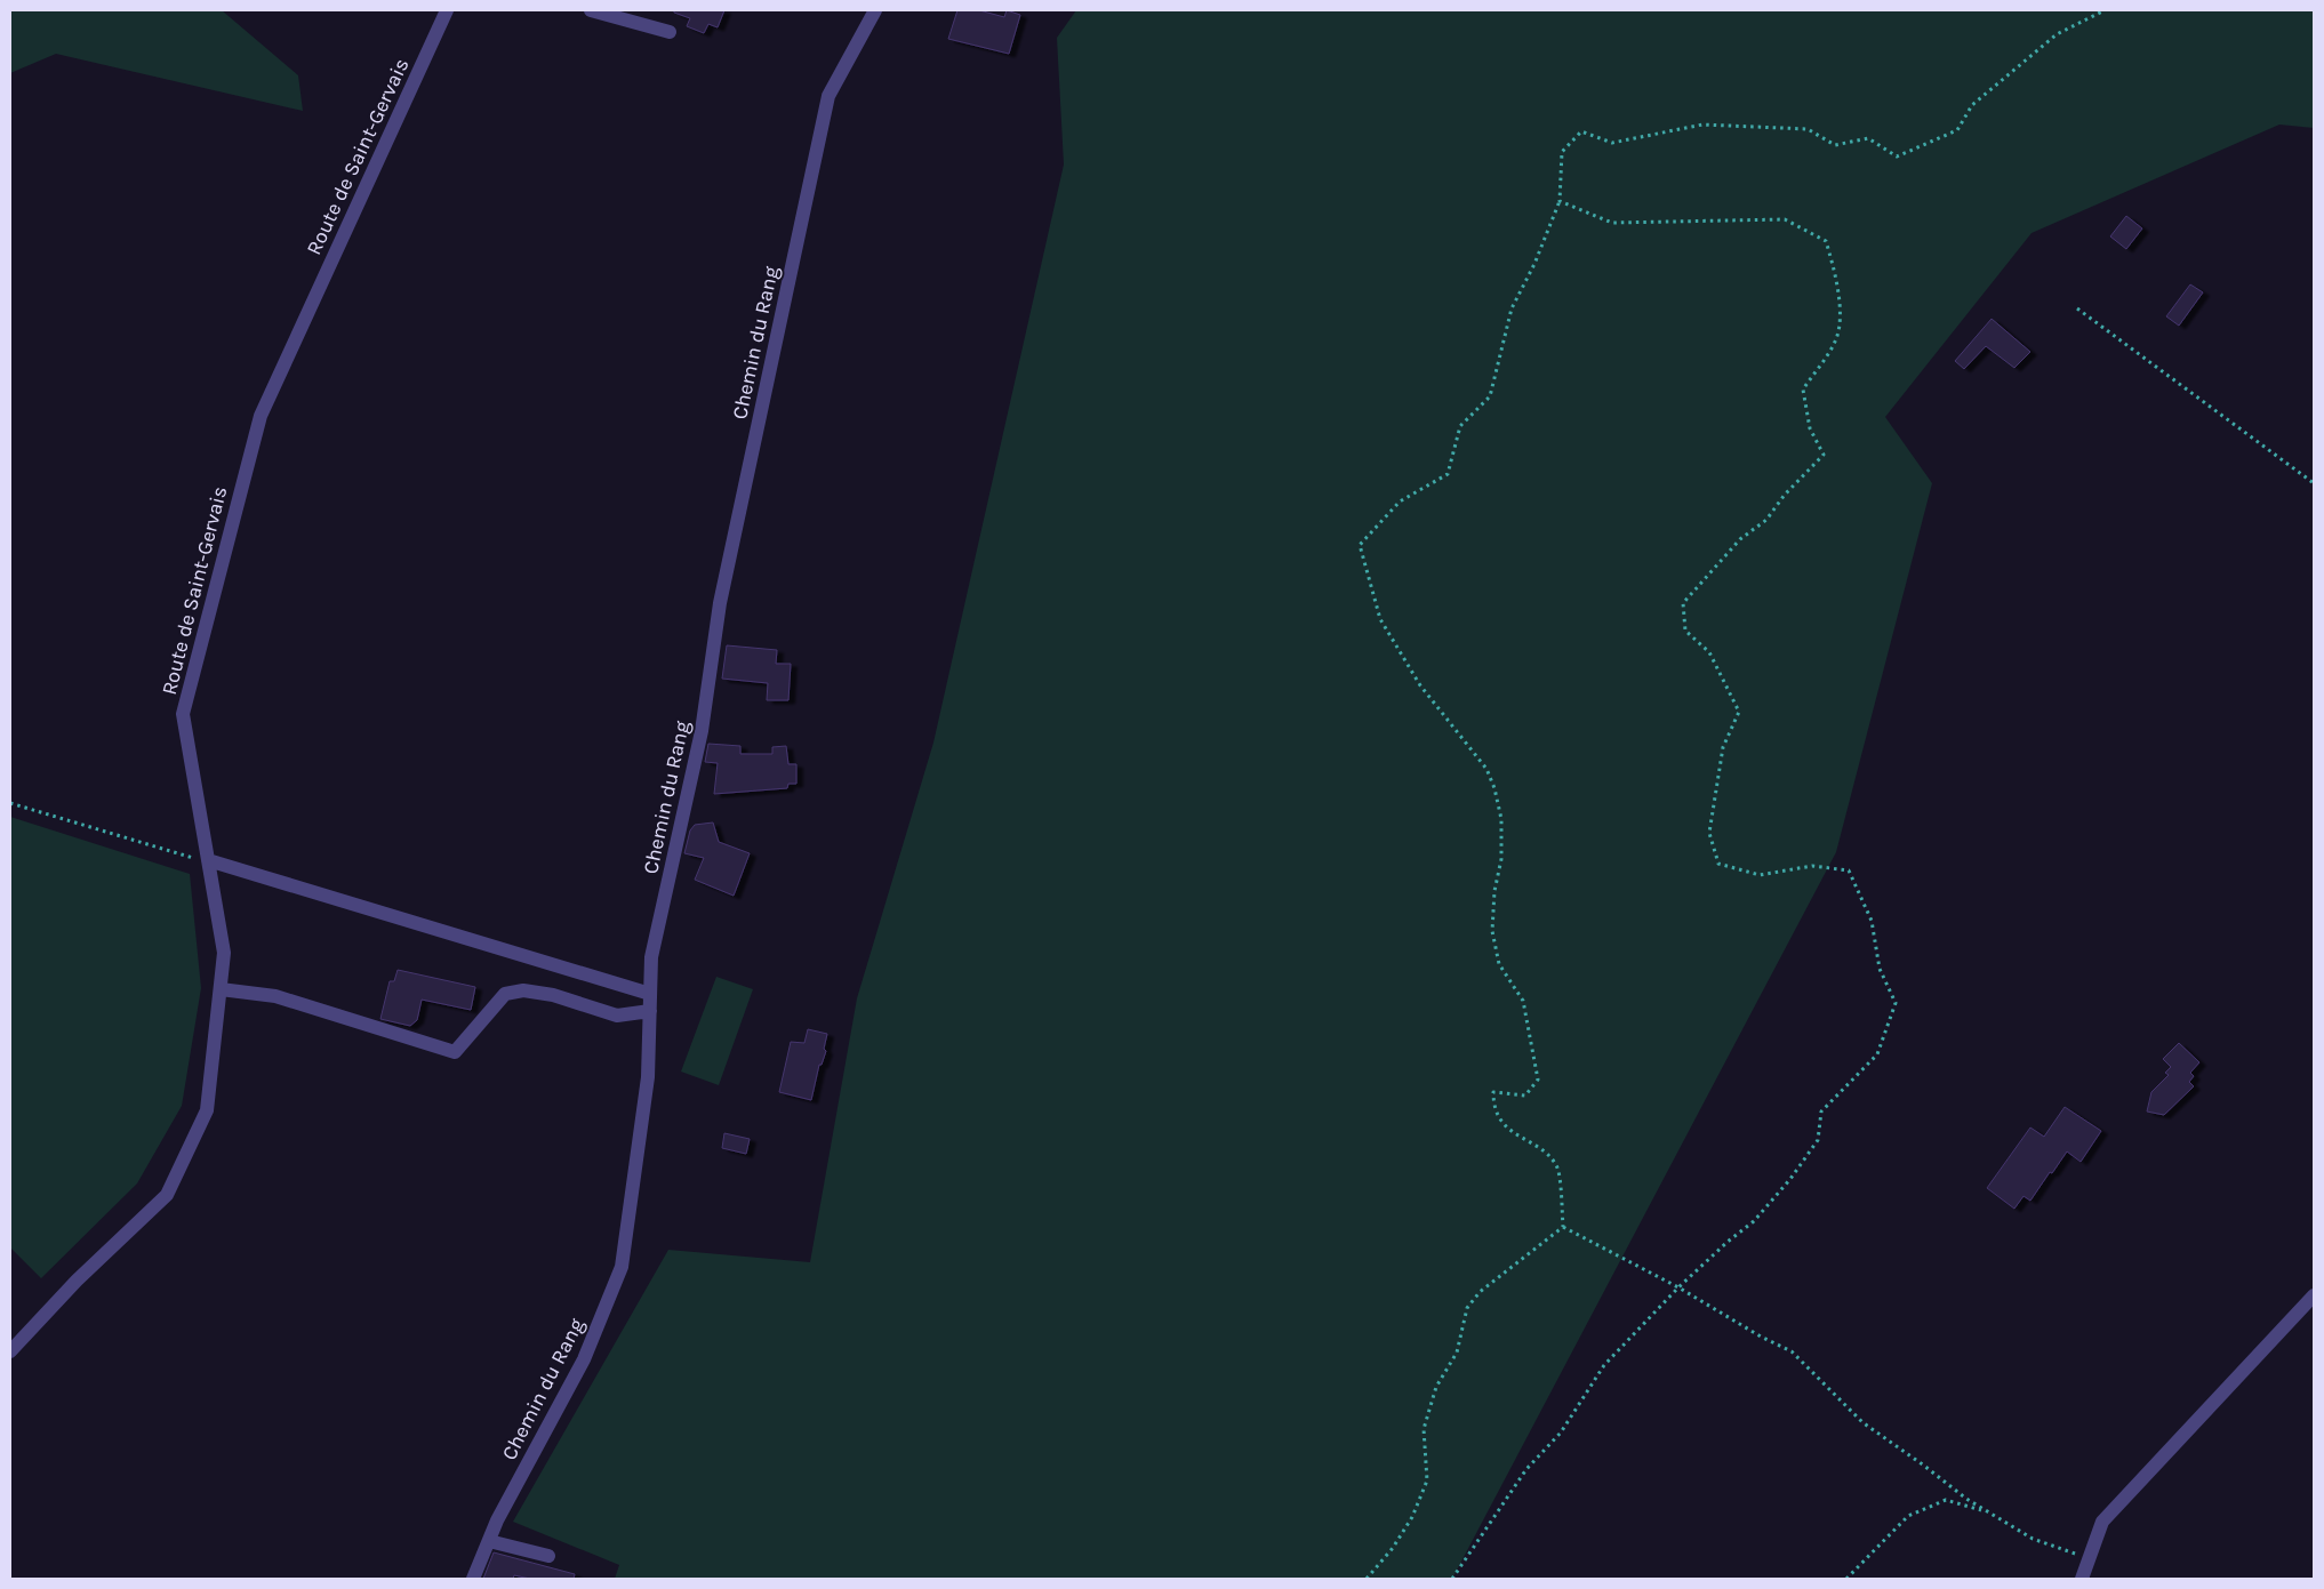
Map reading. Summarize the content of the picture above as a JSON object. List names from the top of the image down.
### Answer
{
  "streets": {
    "street": ["Route de Saint-Gervais", "Chemin du Rang"]
  }
}
